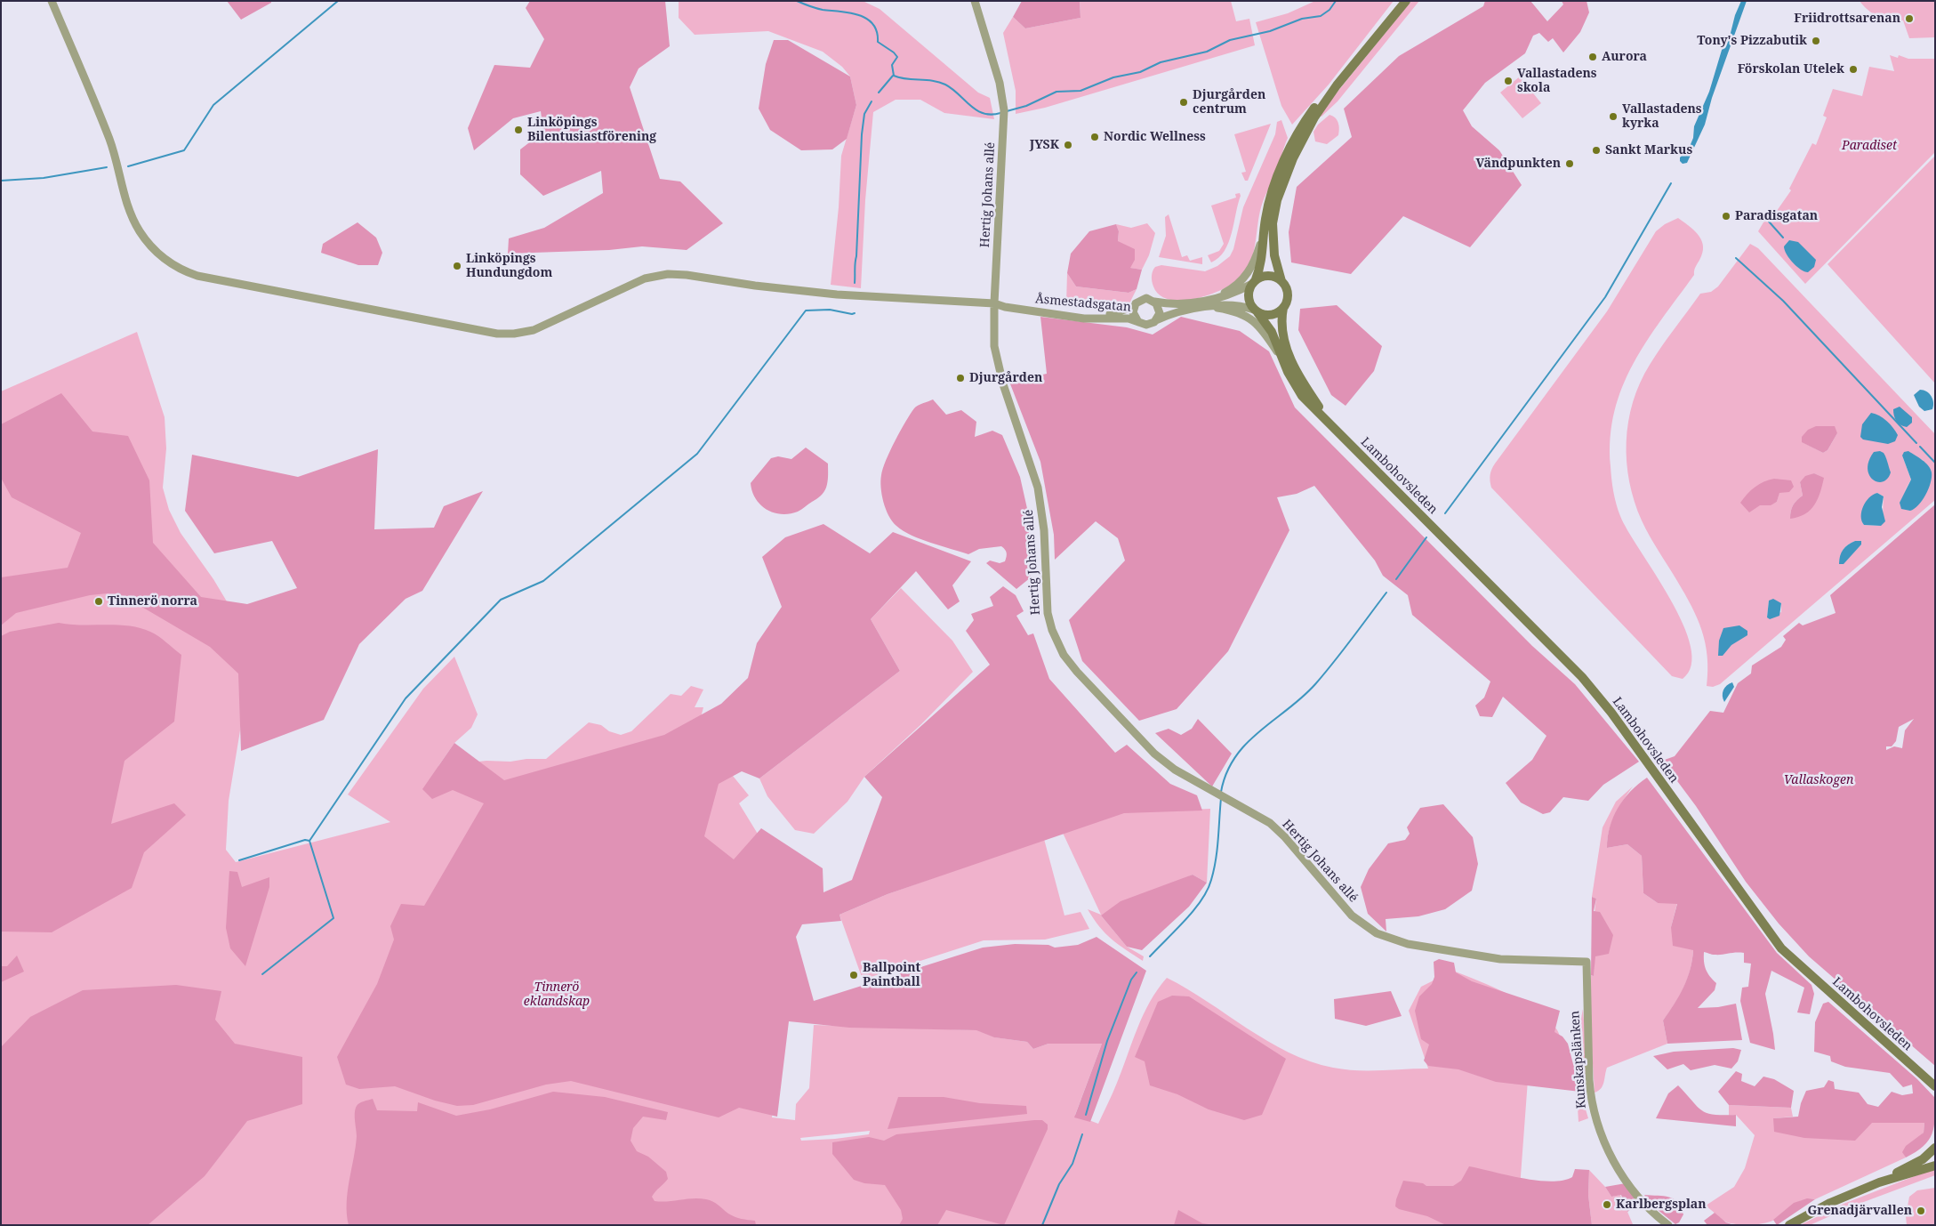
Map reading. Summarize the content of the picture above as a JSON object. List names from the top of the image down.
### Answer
{
  "streets": {
    "main road": ["Lambohovsleden"],
    "street": ["Hertig Johans allé", "Åsmestadsgatan", "Kunskapslänken"]
  },
  "crossings": [
    ["Hertig Johans allé", "Åsmestadsgatan"],
    ["Hertig Johans allé", "Kunskapslänken"]
  ],
  "parks": ["Paradiset", "Vallaskogen", "Tinnerö eklandskap"],
  "places": [
    "Friidrottsarenan",
    "Tony's Pizzabutik",
    "Aurora",
    "Förskolan Utelek",
    "Vallastadens skola",
    "Djurgården centrum",
    "Vallastadens kyrka",
    "Linköpings Bilentusiastförening",
    "Nordic Wellness",
    "JYSK",
    "Sankt Markus",
    "Vändpunkten",
    "Paradisgatan",
    "Linköpings Hundungdom",
    "Djurgården",
    "Tinnerö norra",
    "Ballpoint Paintball",
    "Karlbergsplan",
    "Grenadjärvallen"
  ]
}
